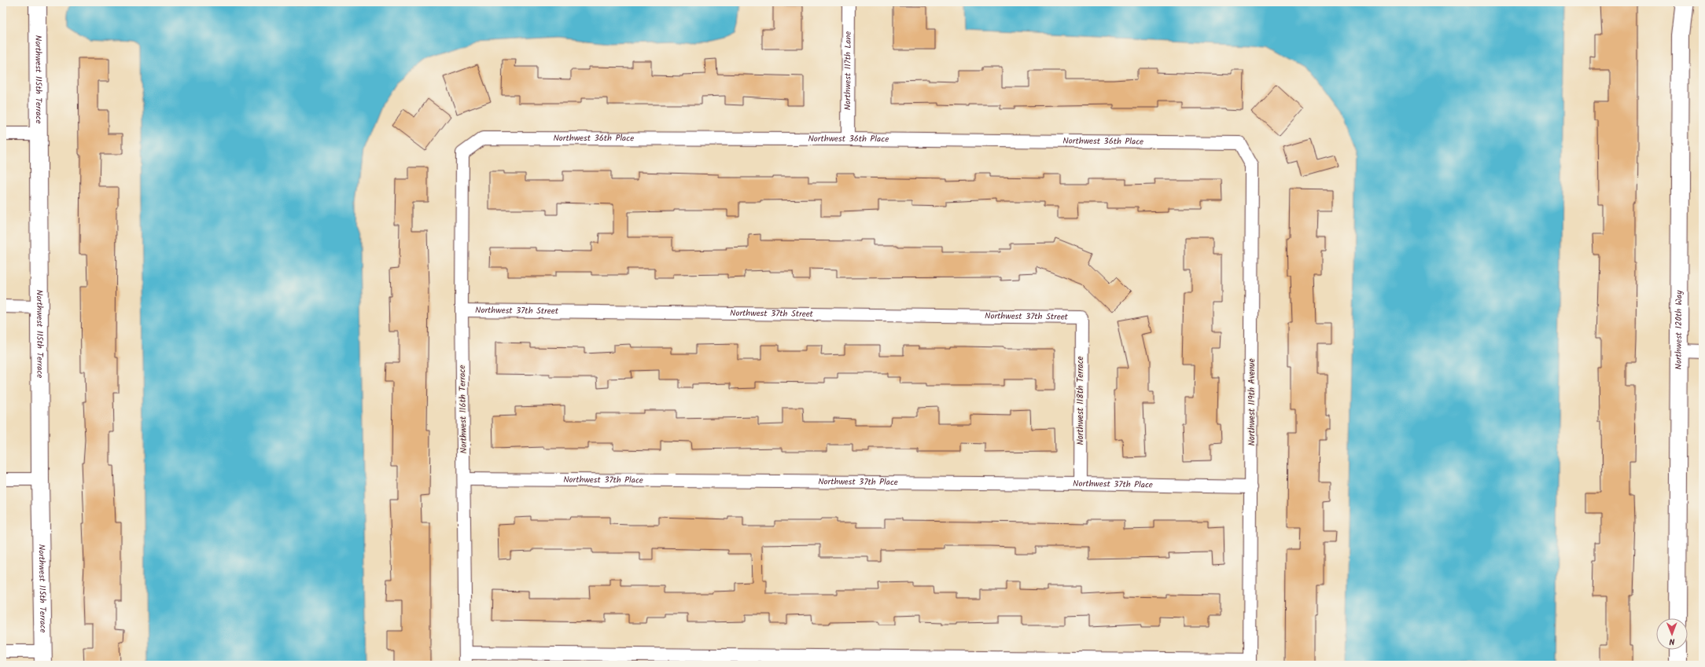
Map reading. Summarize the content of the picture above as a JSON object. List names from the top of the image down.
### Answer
{
  "streets": {
    "street": [
      "Northwest 117th Lane",
      "Northwest 115th Terrace",
      "Northwest 36th Place",
      "Northwest 37th Street",
      "Northwest 120th Way",
      "Northwest 118th Terrace",
      "Northwest 119th Avenue",
      "Northwest 116th Terrace",
      "Northwest 37th Place"
    ]
  },
  "crossings": [
    ["Northwest 117th Lane", "Northwest 36th Place"],
    ["Northwest 36th Place", "Northwest 119th Avenue"],
    ["Northwest 36th Place", "Northwest 116th Terrace"],
    ["Northwest 37th Street", "Northwest 118th Terrace"],
    ["Northwest 37th Street", "Northwest 116th Terrace"],
    ["Northwest 118th Terrace", "Northwest 37th Place"],
    ["Northwest 119th Avenue", "Northwest 37th Place"],
    ["Northwest 116th Terrace", "Northwest 37th Place"]
  ],
  "north": "bottom"
}
